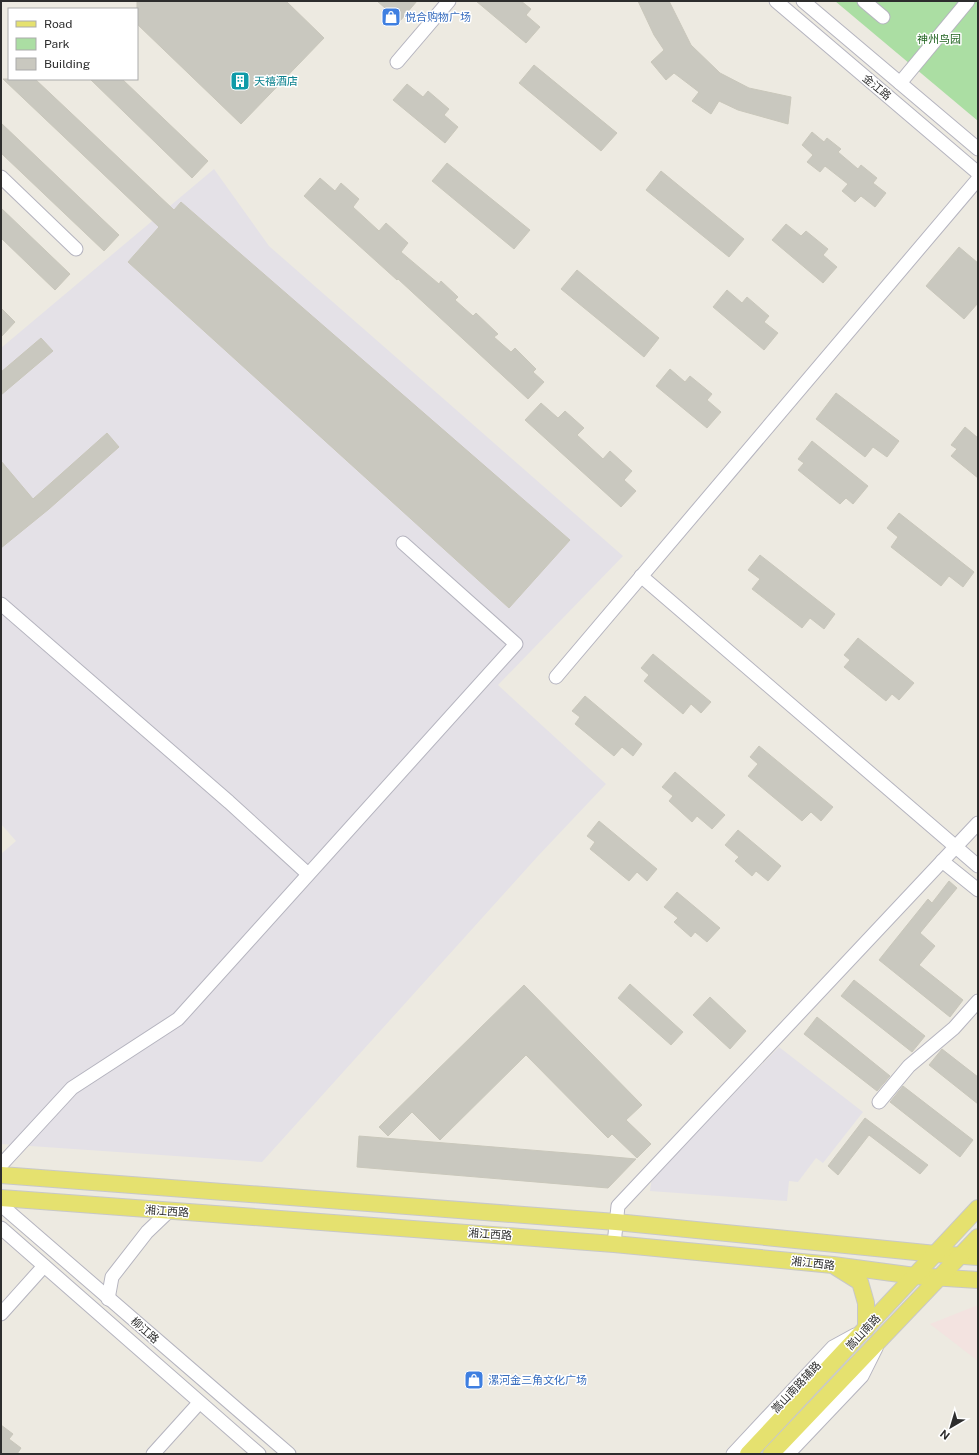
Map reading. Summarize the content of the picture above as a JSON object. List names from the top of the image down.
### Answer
{
  "streets": {
    "main road": ["湘江西路", "嵩山南路"],
    "street": ["金江路", "柳江路"]
  },
  "crossings": [
    ["湘江西路", "嵩山南路"]
  ],
  "parks": ["神州鸟园"],
  "places": {
    "shop": ["悦合购物广场", "漯河金三角文化广场"],
    "building": ["天禧酒店"]
  },
  "legend": ["Road", "Park", "Building"],
  "north": "bottom left"
}
